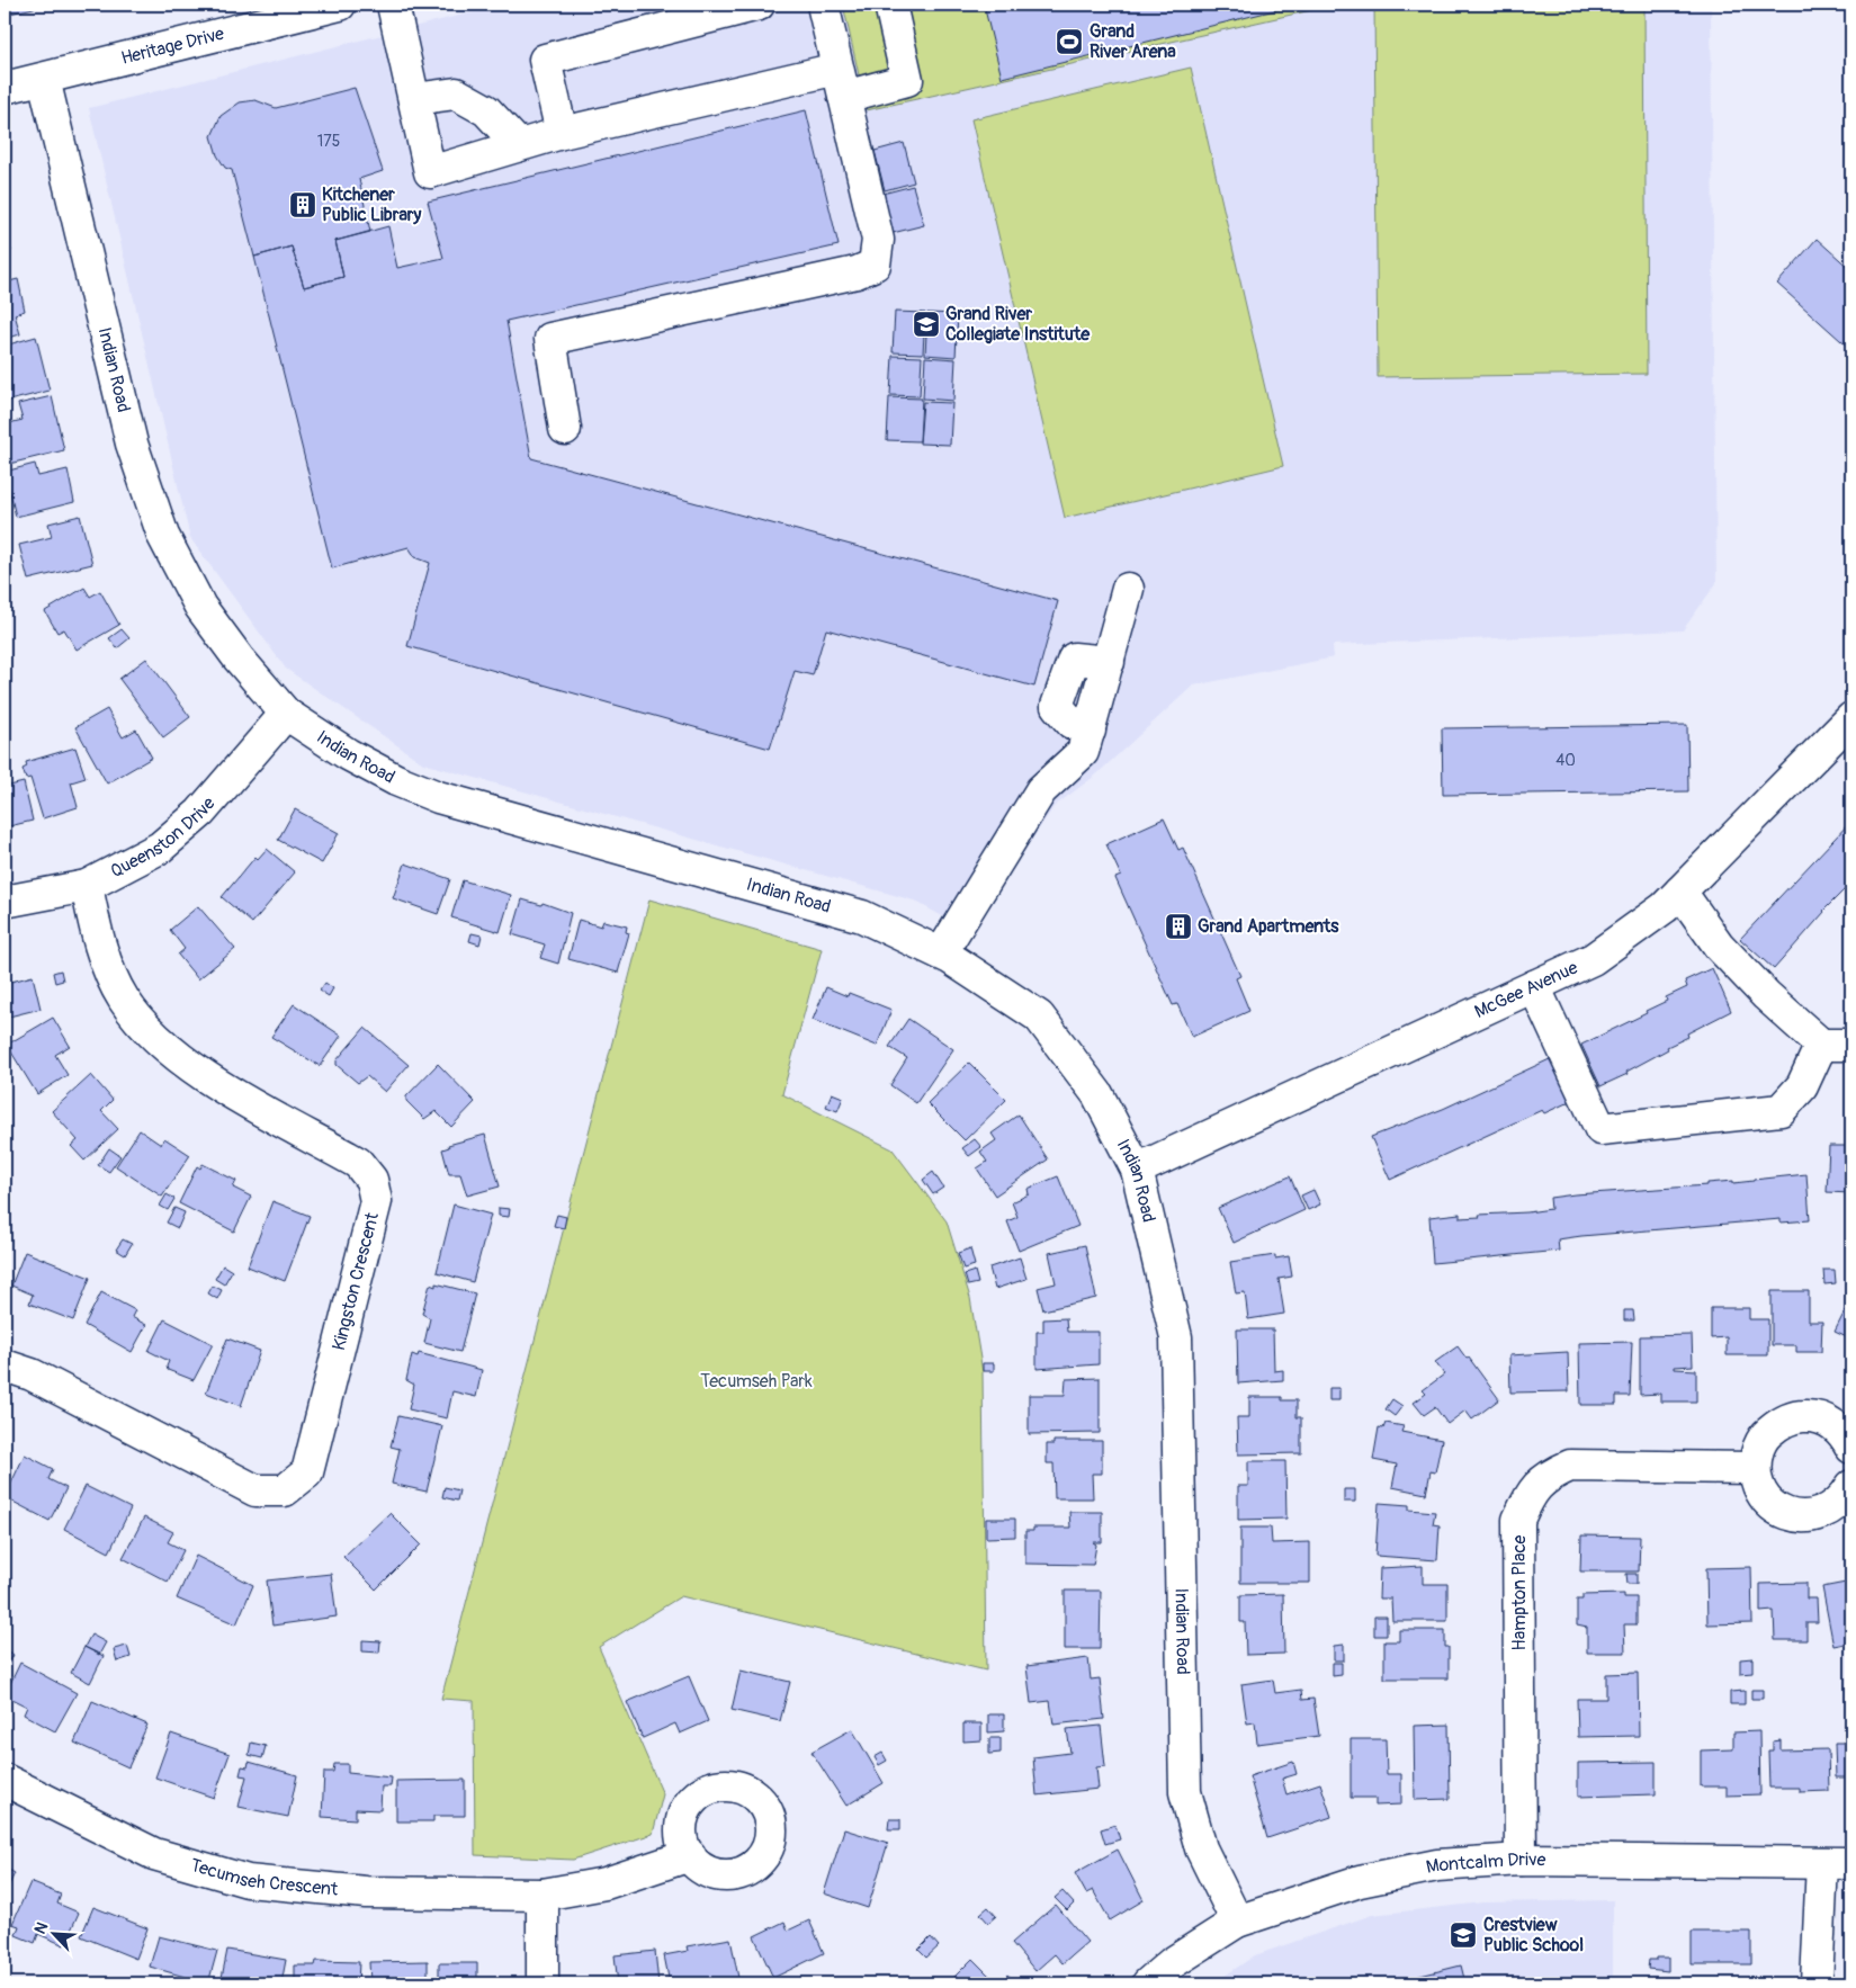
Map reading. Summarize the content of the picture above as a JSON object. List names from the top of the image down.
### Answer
{
  "streets": {
    "street": [
      "Heritage Drive",
      "Indian Road",
      "Queenston Drive",
      "McGee Avenue",
      "Kingston Crescent",
      "Hampton Place",
      "Montcalm Drive",
      "Tecumseh Crescent"
    ]
  },
  "crossings": [
    ["Heritage Drive", "Indian Road"],
    ["Indian Road", "Queenston Drive"],
    ["Indian Road", "McGee Avenue"],
    ["Indian Road", "Montcalm Drive"],
    ["Queenston Drive", "Kingston Crescent"],
    ["Hampton Place", "Montcalm Drive"]
  ],
  "parks": ["Tecumseh Park"],
  "places": {
    "sports": ["Grand River Arena"],
    "building": ["Kitchener Public Library", "Grand Apartments"],
    "school or university": ["Grand River Collegiate Institute", "Crestview Public School"]
  },
  "house_numbers": ["175", "40"],
  "north": "top left"
}
